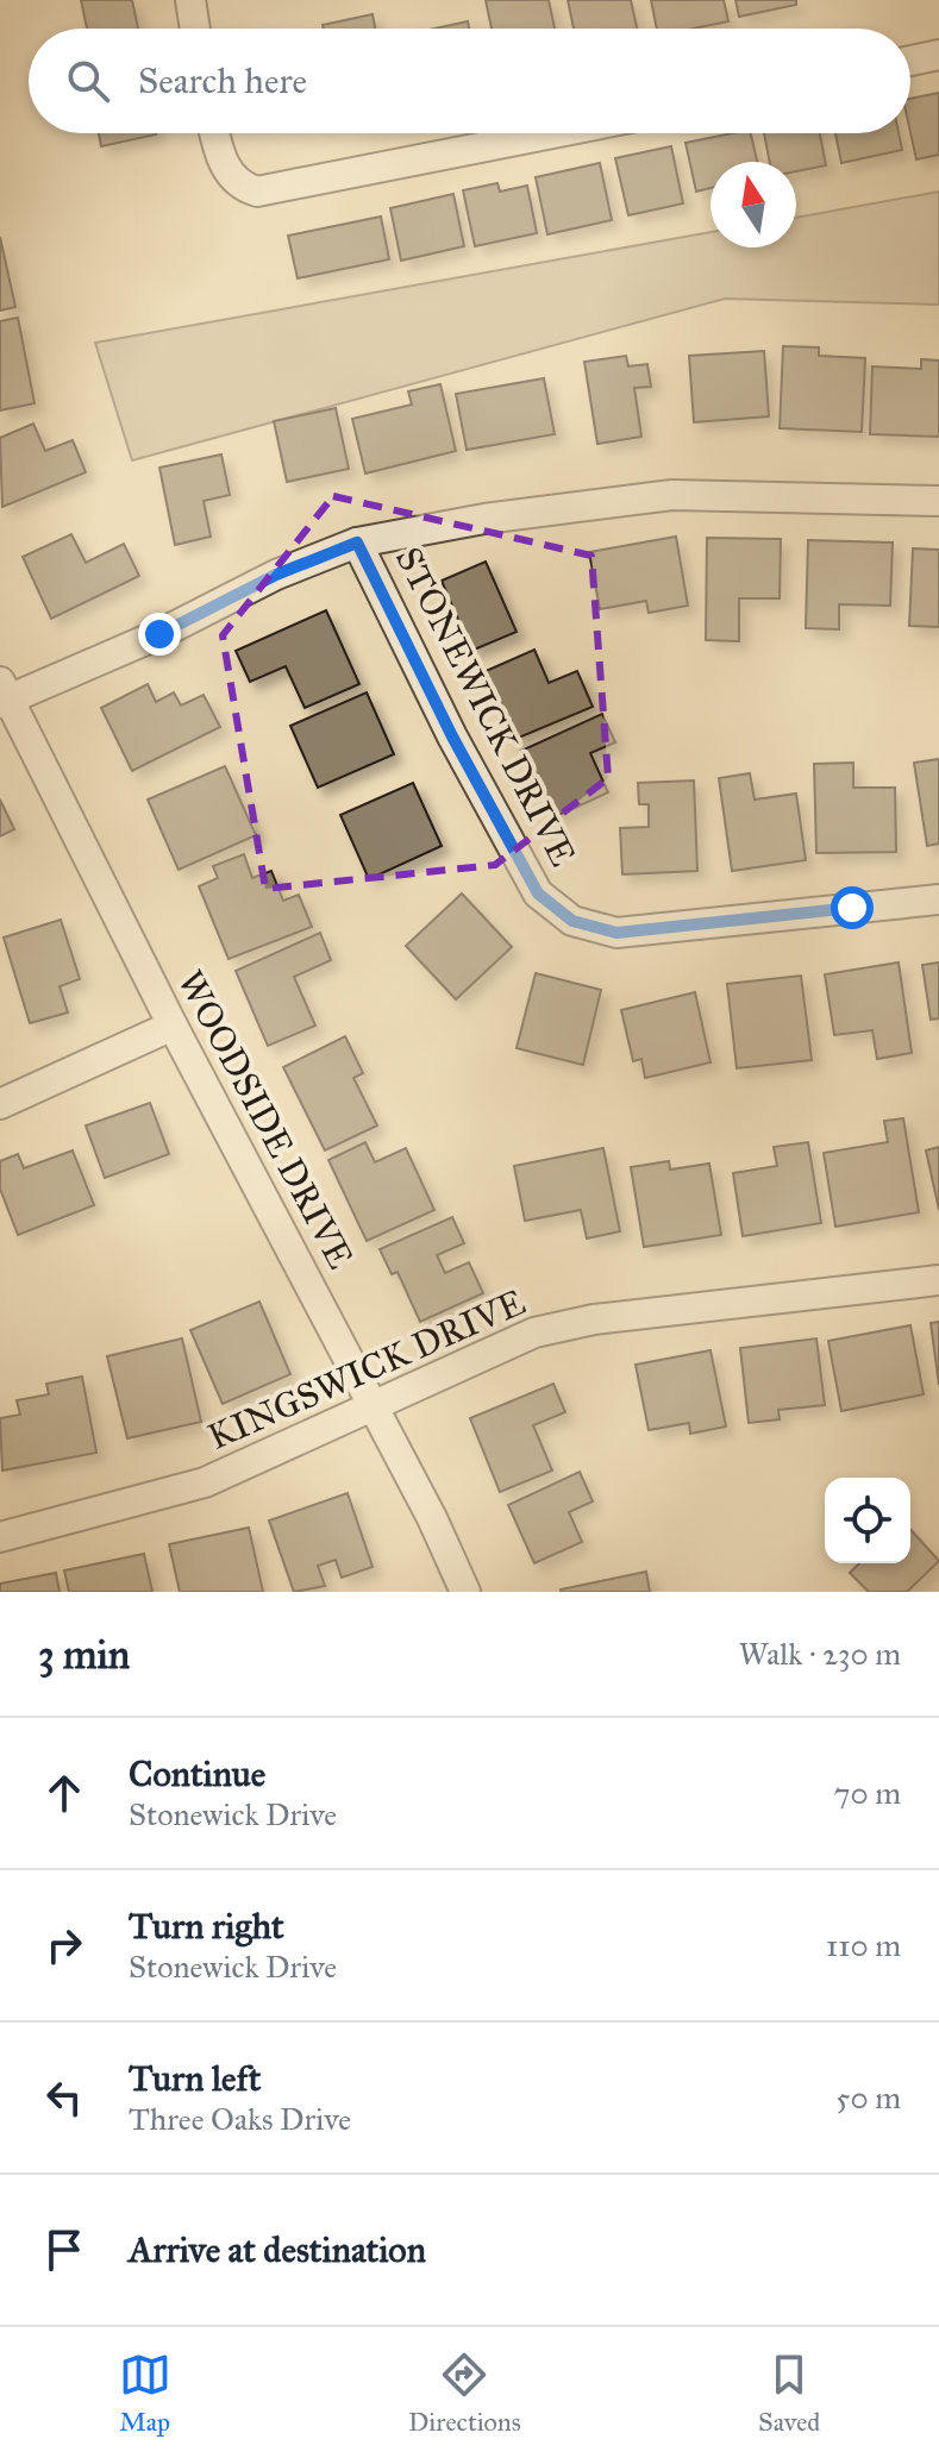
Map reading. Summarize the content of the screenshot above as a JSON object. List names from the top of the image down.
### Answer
{
  "streets": {
    "street": ["STONEWICK DRIVE", "WOODSIDE DRIVE", "KINGSWICK DRIVE"]
  },
  "crossings": [
    ["WOODSIDE DRIVE", "KINGSWICK DRIVE"]
  ],
  "north": "top",
  "page": {
    "search": "Search here",
    "heading": ["3 min", "Walk · 230 m"],
    "list": [
      ["Continue", "Stonewick Drive", "70 m"],
      ["Turn right", "Stonewick Drive", "110 m"],
      ["Turn left", "Three Oaks Drive", "50 m"],
      "Arrive at destination"
    ],
    "nav": ["Map", "Directions", "Saved"]
  }
}
